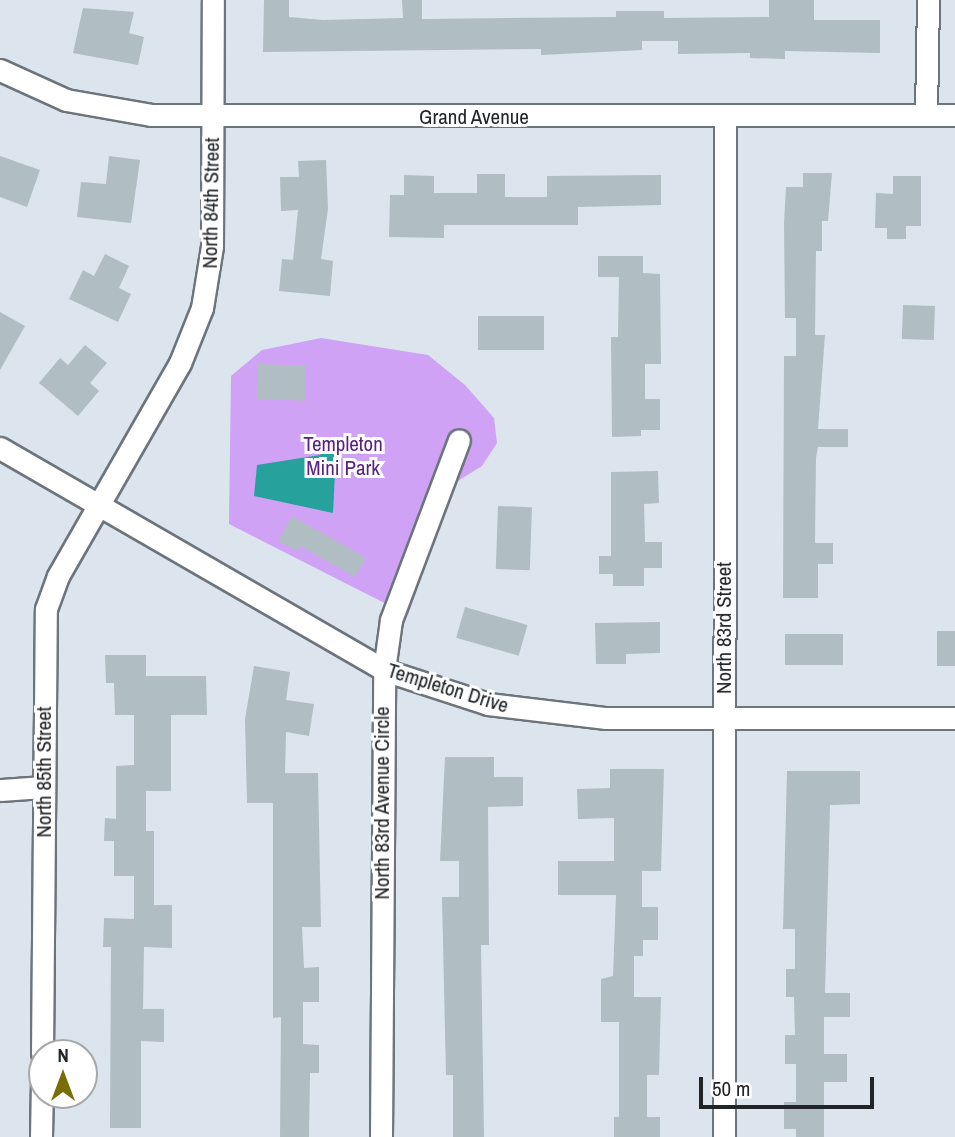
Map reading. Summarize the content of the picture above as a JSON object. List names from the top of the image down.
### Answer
{
  "streets": {
    "street": [
      "Grand Avenue",
      "North 84th Street",
      "North 83rd Street",
      "Templeton Drive",
      "North 85th Street",
      "North 83rd Avenue Circle"
    ]
  },
  "crossings": [
    ["Grand Avenue", "North 84th Street"],
    ["Grand Avenue", "North 83rd Street"],
    ["North 84th Street", "Templeton Drive"],
    ["North 84th Street", "North 85th Street"],
    ["North 83rd Street", "Templeton Drive"],
    ["Templeton Drive", "North 85th Street"],
    ["Templeton Drive", "North 83rd Avenue Circle"]
  ],
  "parks": ["Templeton Mini Park"],
  "scale_bar": "50 m",
  "north": "top"
}
